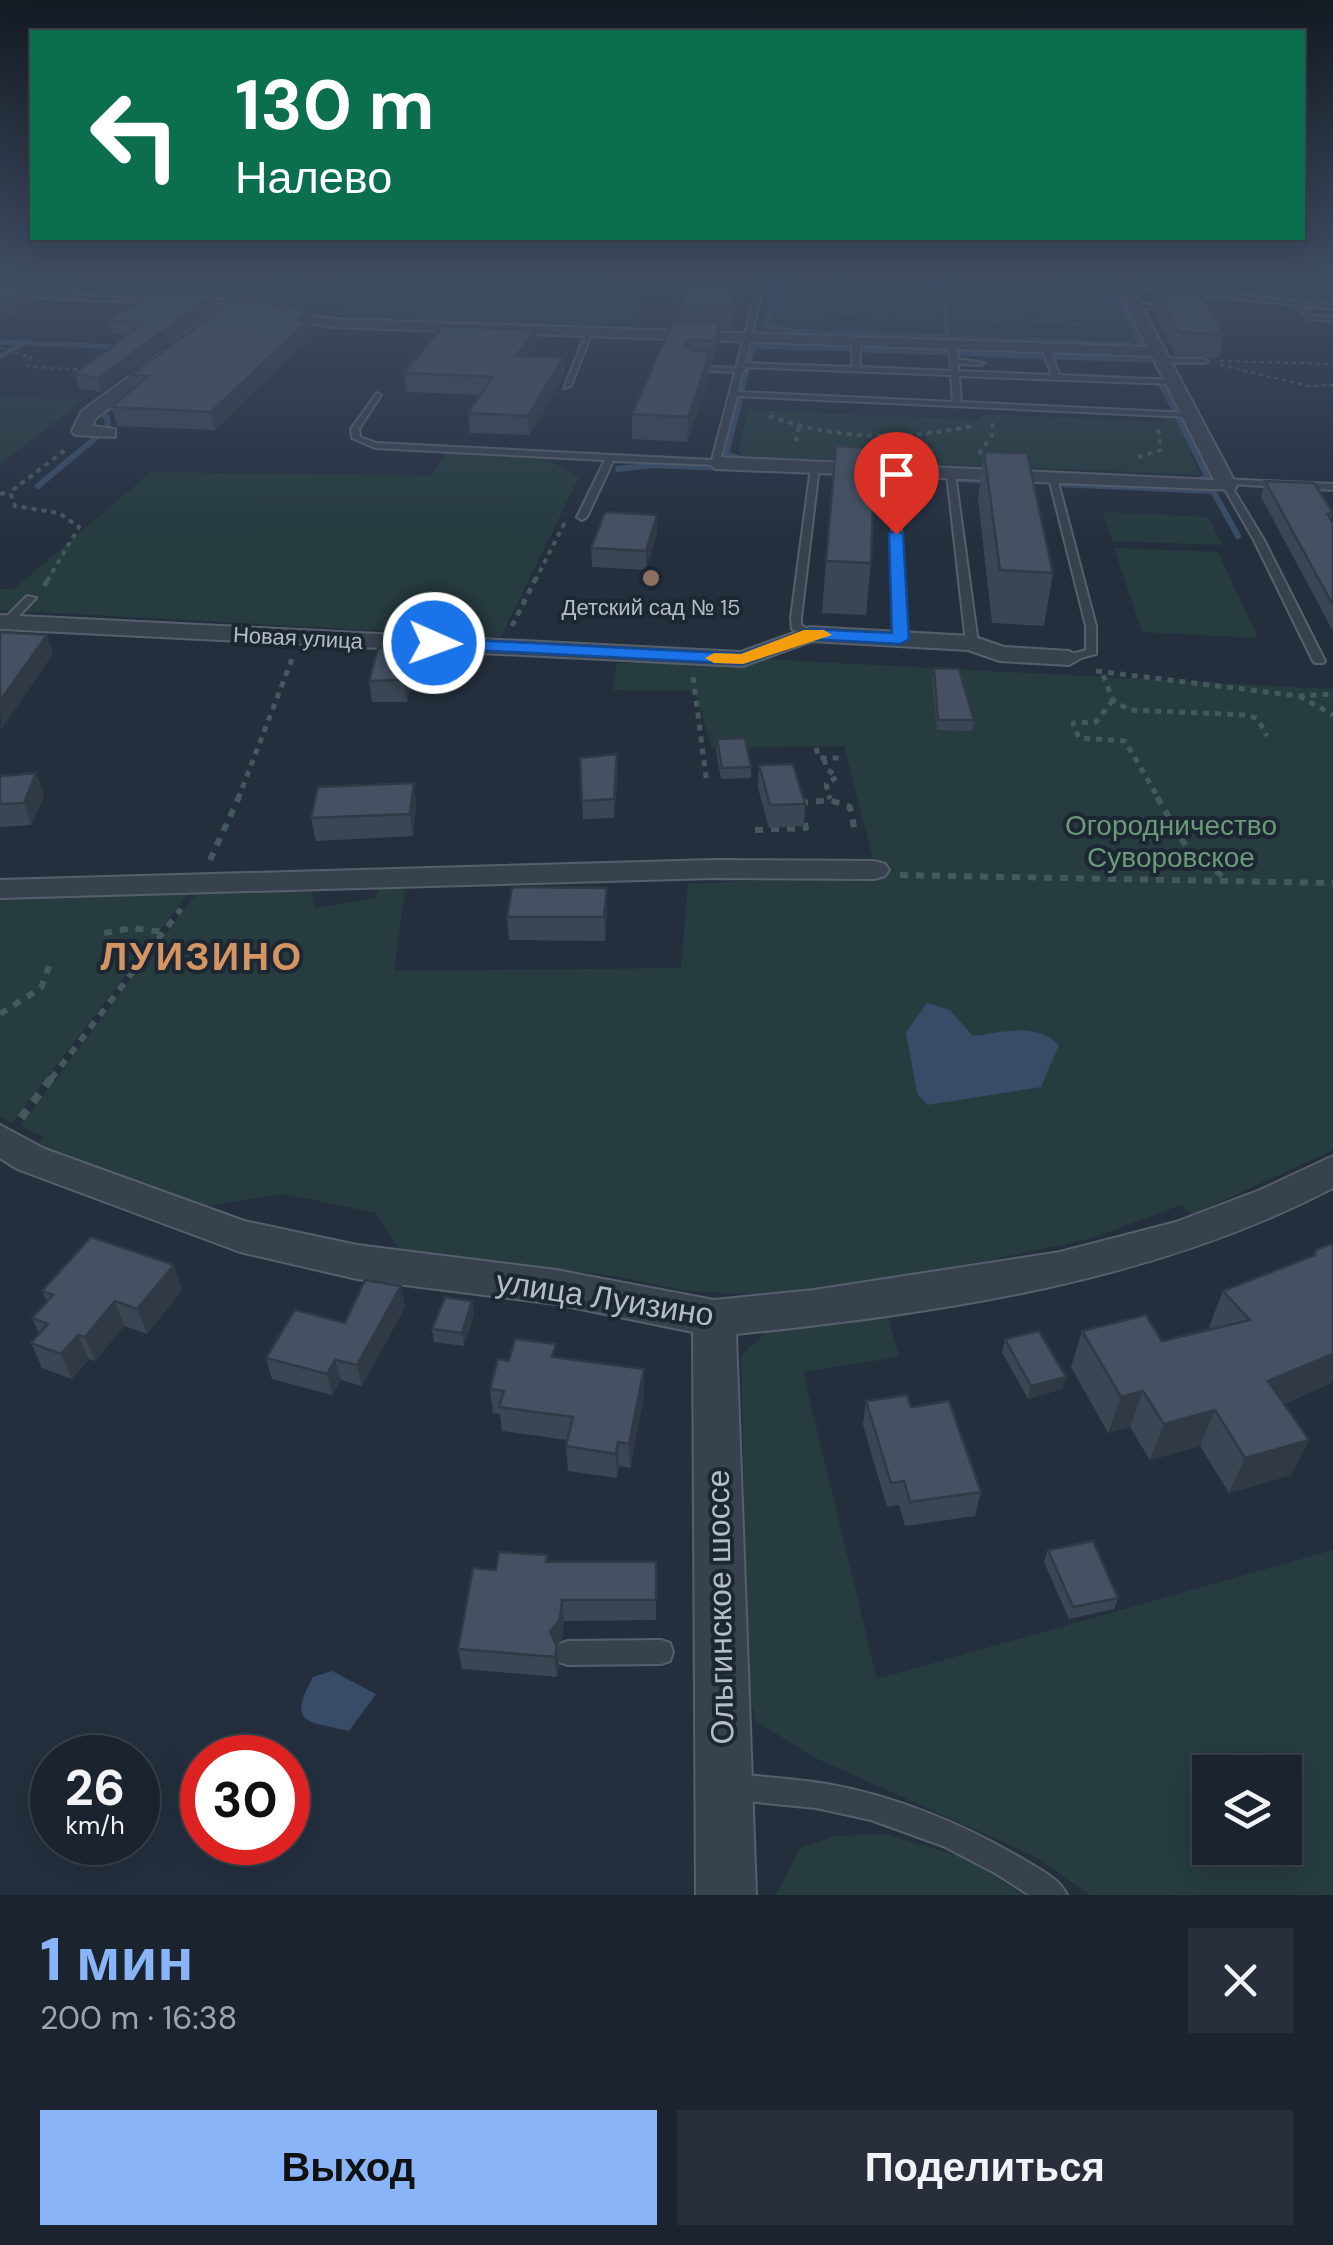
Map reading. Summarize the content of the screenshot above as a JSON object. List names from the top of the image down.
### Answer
{
  "streets": {
    "street": ["Новая улица", "улица Луизино", "Ольгинское шоссе"]
  },
  "crossings": [
    ["улица Луизино", "Ольгинское шоссе"]
  ],
  "districts": ["ЛУИЗИНО"],
  "parks": ["Огородничество Суворовское"],
  "places": ["Детский сад № 15"],
  "page": {
    "turn": ["130 m", "Налево"],
    "speed": "26 km/h",
    "limit": "30",
    "heading": ["1 мин", "200 m · 16:38"],
    "buttons": ["Выход", "Поделиться"]
  }
}
